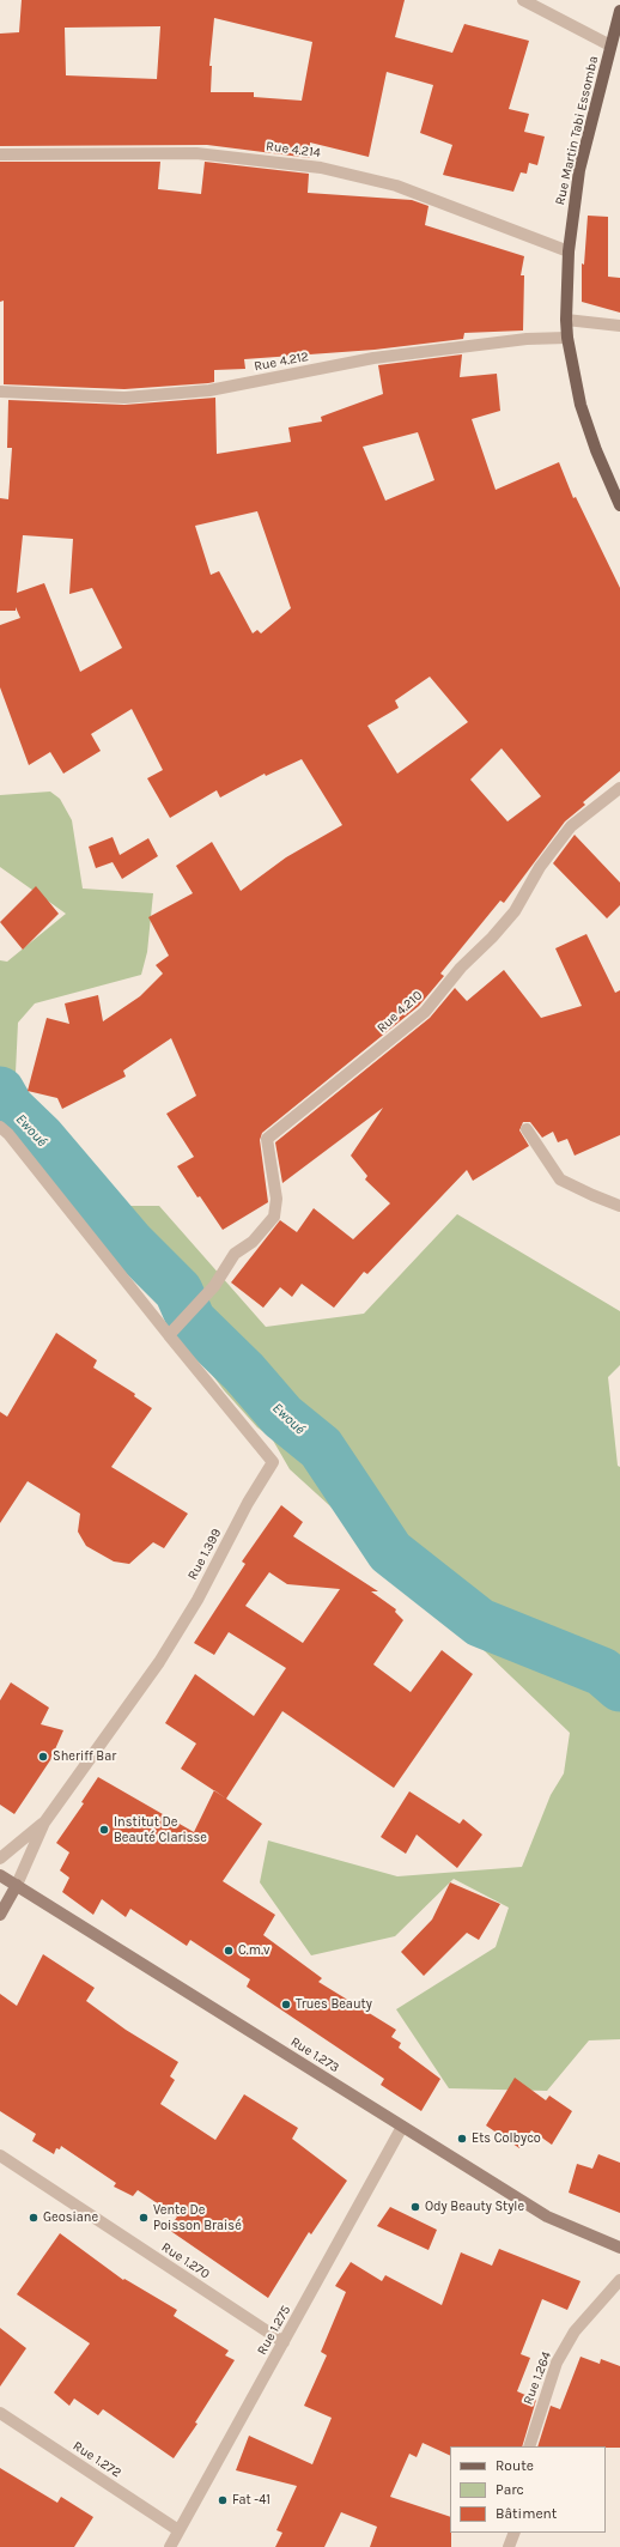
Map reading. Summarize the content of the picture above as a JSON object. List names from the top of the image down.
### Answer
{
  "streets": {
    "main road": ["Rue Martin Tabi Essomba", "Rue 1.273"],
    "street": [
      "Rue 4.214",
      "Rue 4.212",
      "Rue 4.210",
      "Rue 1.399",
      "Rue 1.270",
      "Rue 1.275",
      "Rue 1.264",
      "Rue 1.272"
    ]
  },
  "crossings": [
    ["Rue Martin Tabi Essomba", "Rue 4.214"],
    ["Rue Martin Tabi Essomba", "Rue 4.212"],
    ["Rue 4.210", "Rue 1.399"],
    ["Rue 1.399", "Rue 1.273"],
    ["Rue 1.273", "Rue 1.275"],
    ["Rue 1.270", "Rue 1.275"],
    ["Rue 1.275", "Rue 1.272"]
  ],
  "water": ["Ewoué"],
  "places": [
    "Sheriff Bar",
    "Institut De Beauté Clarisse",
    "C.m.v",
    "Trues Beauty",
    "Ets Colbyco",
    "Ody Beauty Style",
    "Geosiane",
    "Vente De Poisson Braisé",
    "Fat -41"
  ],
  "legend": ["Route", "Parc", "Bâtiment"]
}
